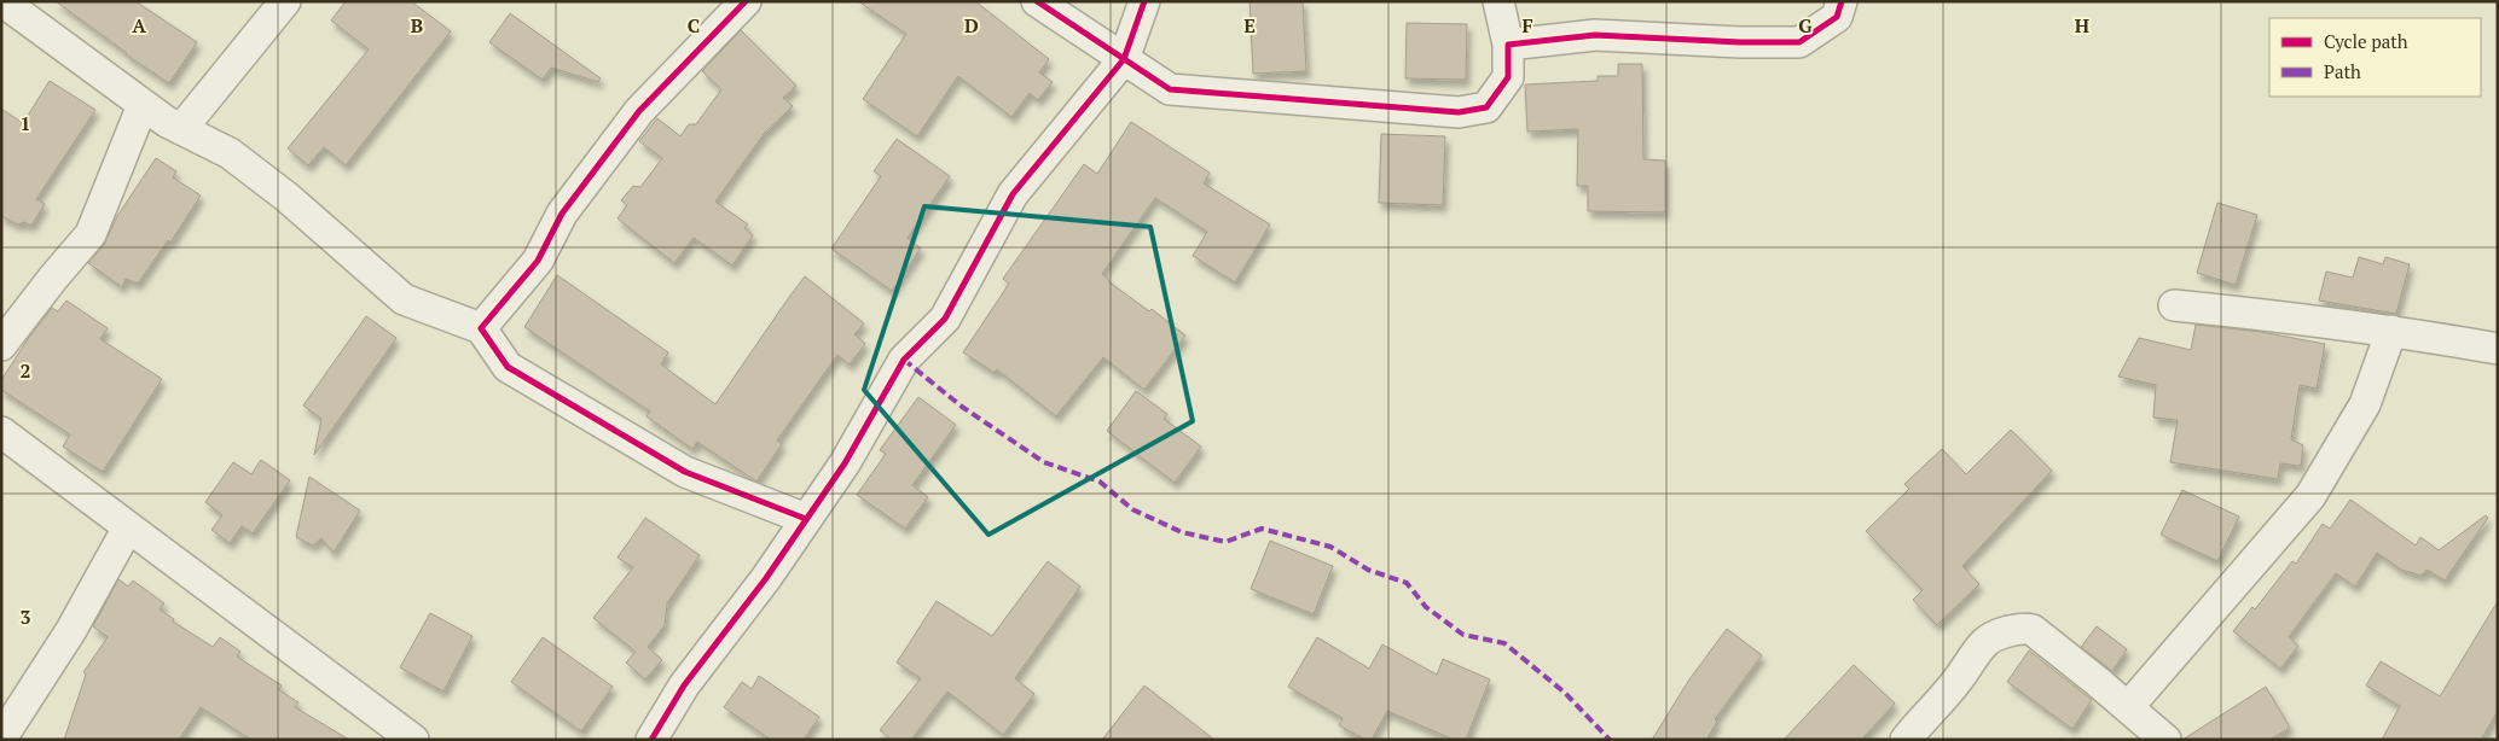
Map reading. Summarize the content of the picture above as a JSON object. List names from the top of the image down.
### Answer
{
  "legend": ["Cycle path", "Path"],
  "grid": {
    "columns": [
      "A",
      "B",
      "C",
      "D",
      "E",
      "F",
      "G",
      "H"
    ],
    "rows": ["1", "2", "3"]
  }
}
